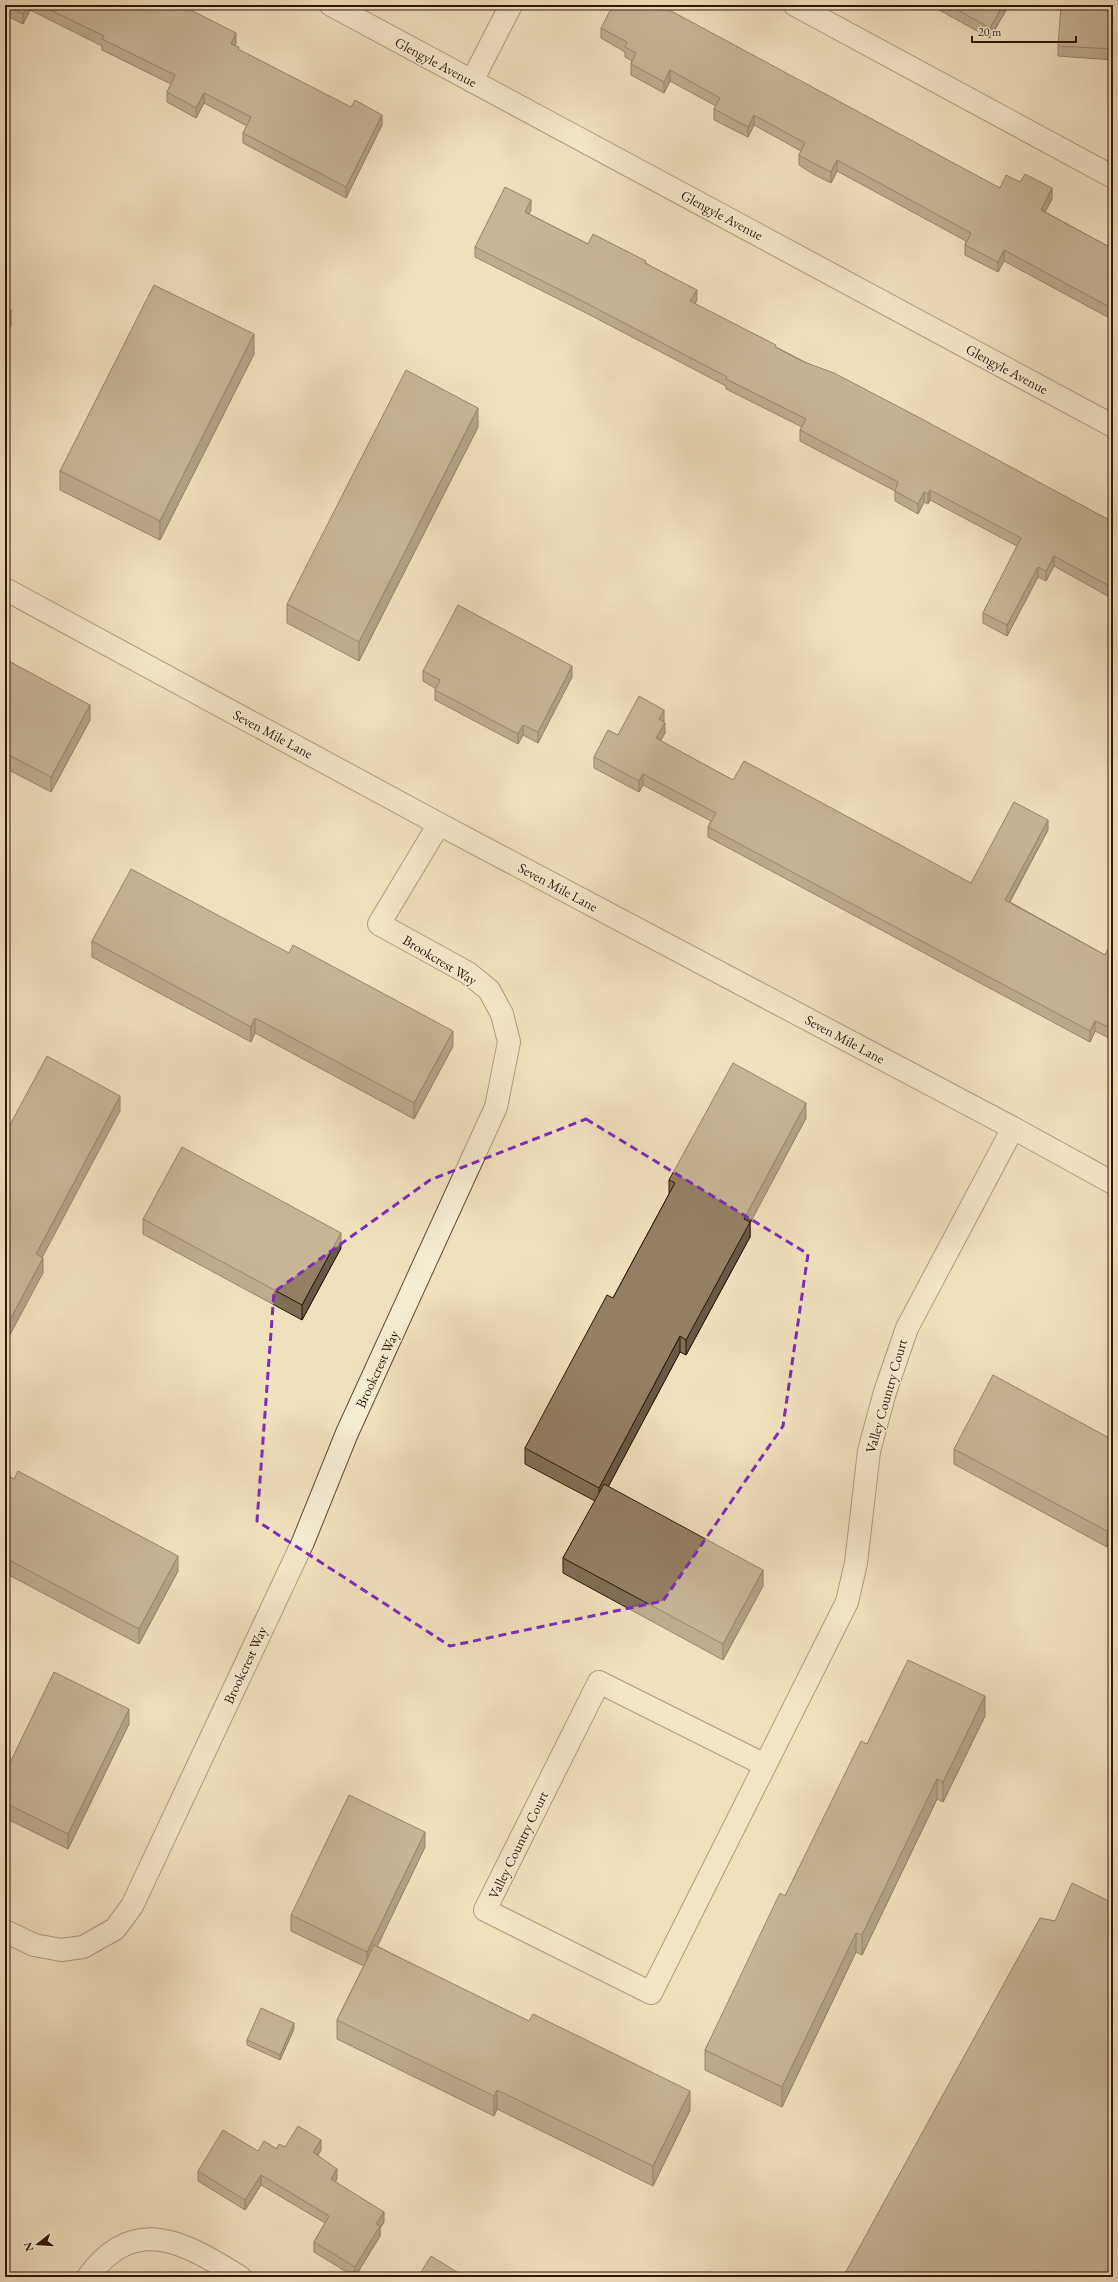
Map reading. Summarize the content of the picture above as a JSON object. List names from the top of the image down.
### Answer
{
  "streets": {
    "street": [
      "Glengyle Avenue",
      "Seven Mile Lane",
      "Brookcrest Way",
      "Valley Country Court"
    ]
  },
  "crossings": [
    ["Seven Mile Lane", "Brookcrest Way"],
    ["Seven Mile Lane", "Valley Country Court"]
  ],
  "scale_bar": "20 m",
  "north": "left"
}
